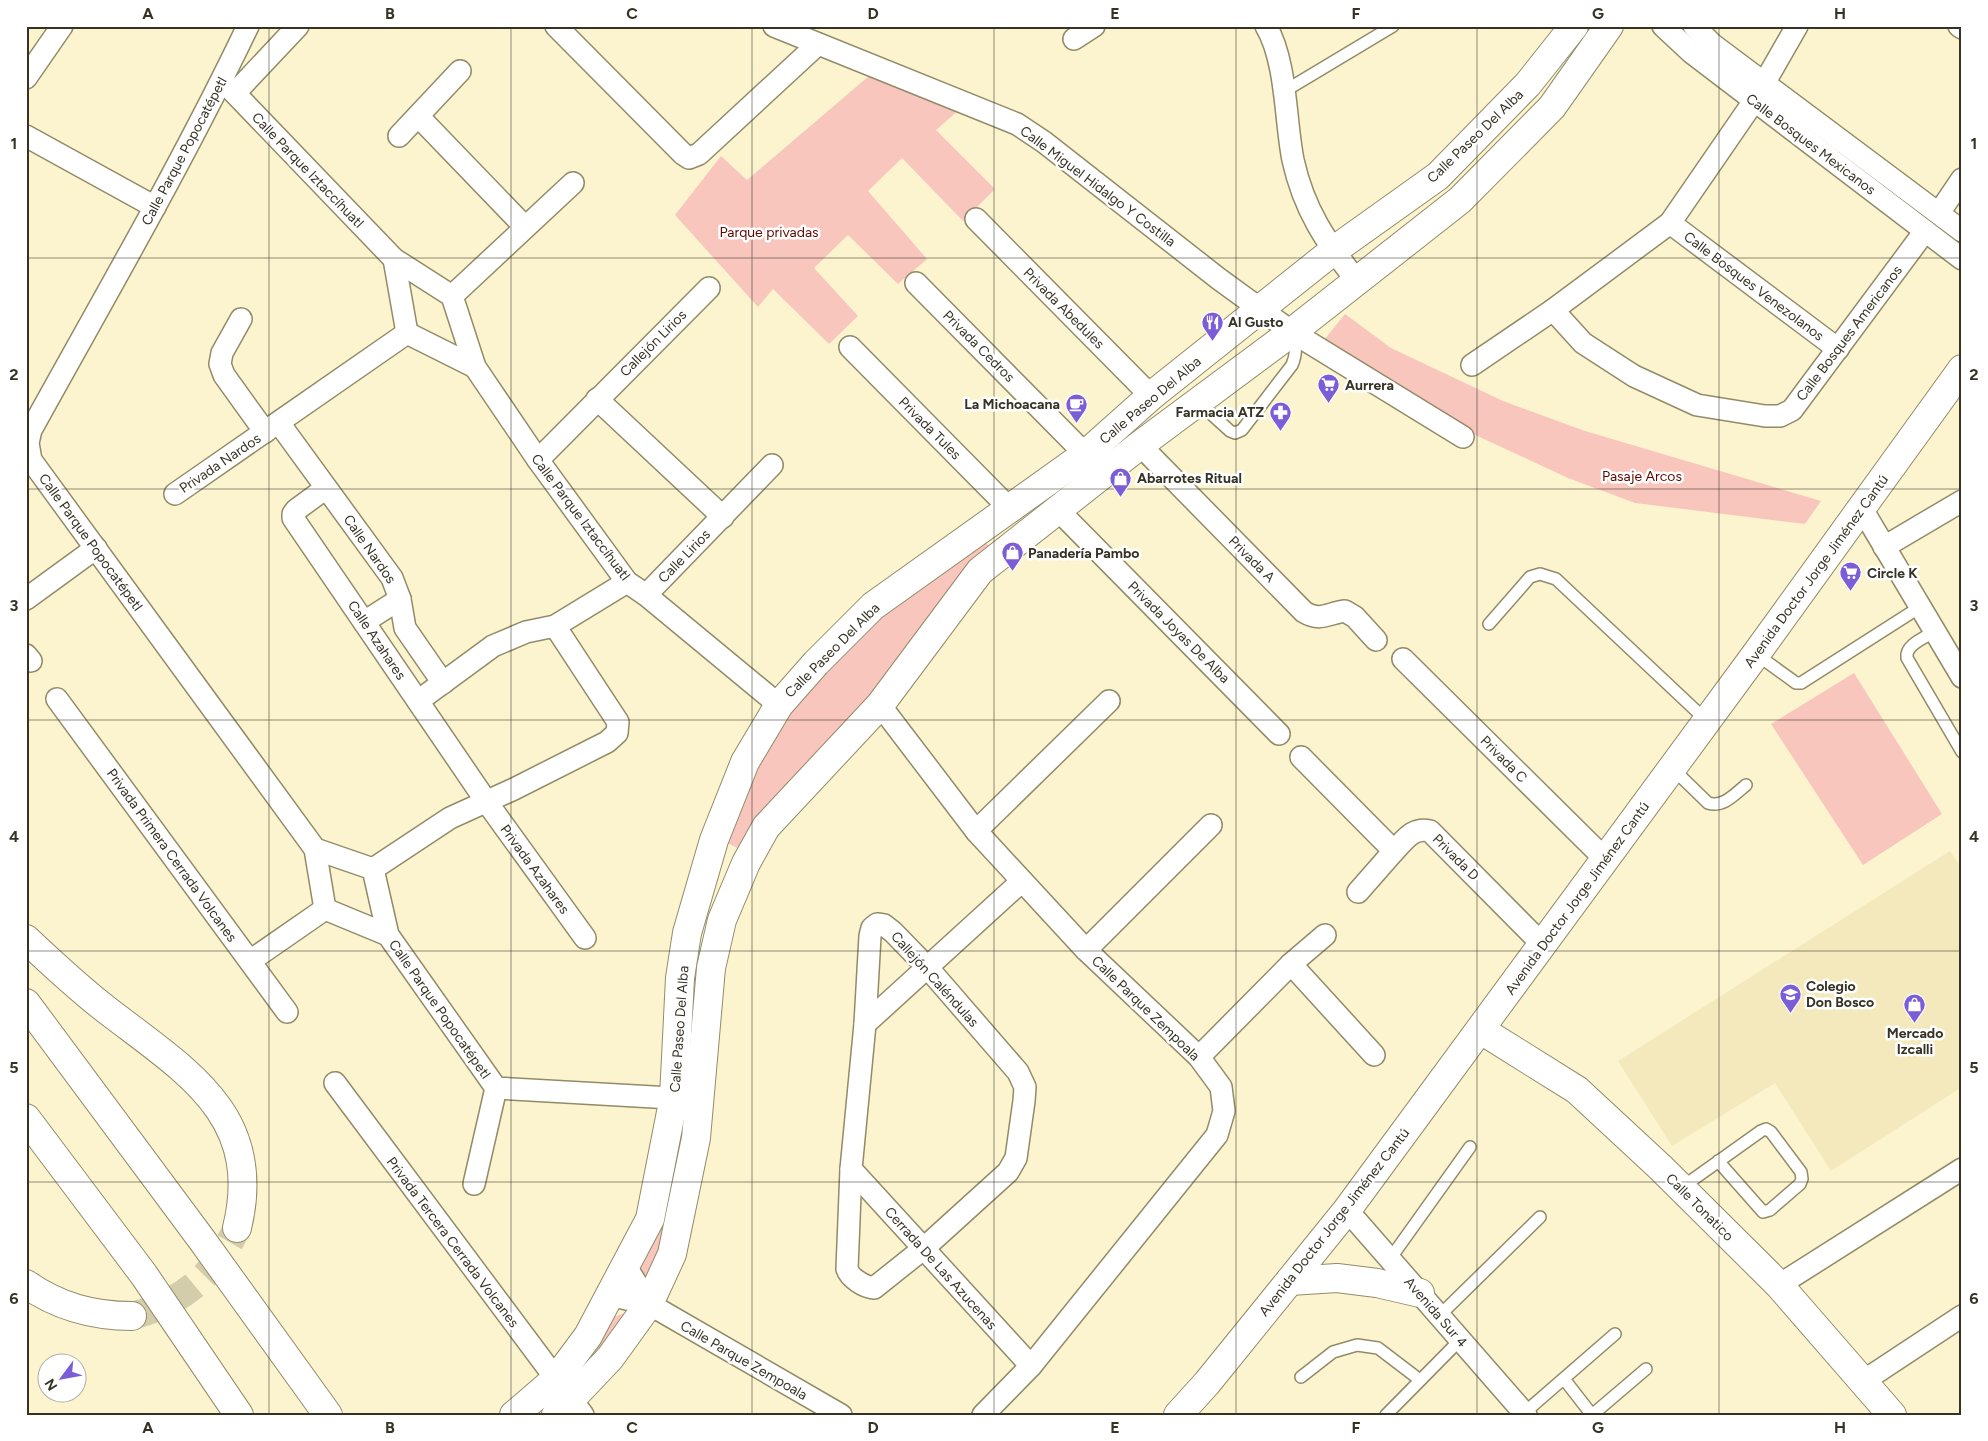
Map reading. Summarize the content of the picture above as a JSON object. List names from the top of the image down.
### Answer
{
  "streets": {
    "main road": ["Calle Paseo Del Alba", "Avenida Doctor Jorge Jiménez Cantú", "Calle Tonatico"],
    "street": [
      "Calle Bosques Mexicanos",
      "Calle Parque Popocatépetl",
      "Calle Parque Iztaccíhuatl",
      "Calle Miguel Hidalgo Y Costilla",
      "Calle Bosques Venezolanos",
      "Privada Abedules",
      "Calle Bosques Americanos",
      "Callejón Lirios",
      "Privada Cedros",
      "Privada Tules",
      "Privada Nardos",
      "Calle Nardos",
      "Calle Lirios",
      "Privada A",
      "Privada Joyas De Alba",
      "Calle Azahares",
      "Privada C",
      "Privada Primera Cerrada Volcanes",
      "Privada D",
      "Privada Azahares",
      "Callejón Caléndulas",
      "Calle Parque Zempoala",
      "Privada Tercera Cerrada Volcanes",
      "Cerrada De Las Azucenas",
      "Avenida Sur 4"
    ]
  },
  "crossings": [
    ["Calle Paseo Del Alba", "Calle Parque Popocatépetl"],
    ["Calle Paseo Del Alba", "Calle Parque Iztaccíhuatl"],
    ["Calle Paseo Del Alba", "Calle Miguel Hidalgo Y Costilla"],
    ["Calle Paseo Del Alba", "Privada Abedules"],
    ["Calle Paseo Del Alba", "Privada Cedros"],
    ["Calle Paseo Del Alba", "Privada Tules"],
    ["Calle Paseo Del Alba", "Privada A"],
    ["Calle Paseo Del Alba", "Privada Joyas De Alba"],
    ["Calle Paseo Del Alba", "Calle Parque Zempoala"],
    ["Calle Paseo Del Alba", "Privada Tercera Cerrada Volcanes"],
    ["Calle Bosques Mexicanos", "Calle Bosques Americanos"],
    ["Calle Parque Popocatépetl", "Calle Parque Iztaccíhuatl"],
    ["Calle Parque Iztaccíhuatl", "Calle Lirios"],
    ["Calle Bosques Venezolanos", "Calle Bosques Americanos"],
    ["Privada Nardos", "Calle Nardos"],
    ["Calle Nardos", "Calle Azahares"],
    ["Avenida Doctor Jorge Jiménez Cantú", "Privada C"],
    ["Avenida Doctor Jorge Jiménez Cantú", "Privada D"],
    ["Avenida Doctor Jorge Jiménez Cantú", "Calle Tonatico"],
    ["Avenida Doctor Jorge Jiménez Cantú", "Avenida Sur 4"],
    ["Calle Azahares", "Privada Azahares"],
    ["Callejón Caléndulas", "Cerrada De Las Azucenas"],
    ["Calle Parque Zempoala", "Cerrada De Las Azucenas"]
  ],
  "parks": ["Parque privadas", "Pasaje Arcos"],
  "places": {
    "restaurant": ["Al Gusto"],
    "supermarket": ["Aurrera", "Circle K"],
    "cafe": ["La Michoacana"],
    "pharmacy": ["Farmacia ATZ"],
    "shop": ["Abarrotes Ritual", "Panadería Pambo", "Mercado Izcalli"],
    "school or university": ["Colegio Don Bosco"]
  },
  "north": "bottom left",
  "grid": {
    "columns": [
      "A",
      "B",
      "C",
      "D",
      "E",
      "F",
      "G",
      "H"
    ],
    "rows": [
      "1",
      "2",
      "3",
      "4",
      "5",
      "6"
    ]
  }
}
